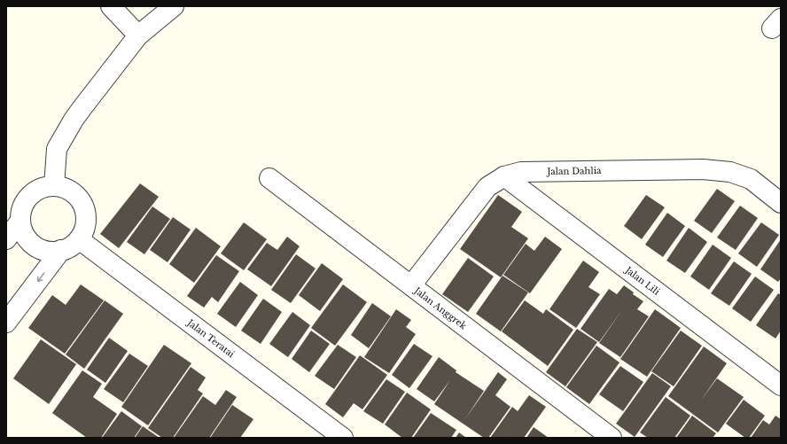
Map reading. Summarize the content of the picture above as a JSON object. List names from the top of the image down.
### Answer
{
  "streets": {
    "street": [
      "Jalan Dahlia",
      "Jalan Lili",
      "Jalan Anggrek",
      "Jalan Teratai"
    ]
  },
  "crossings": [
    ["Jalan Dahlia", "Jalan Lili"],
    ["Jalan Dahlia", "Jalan Anggrek"]
  ]
}
